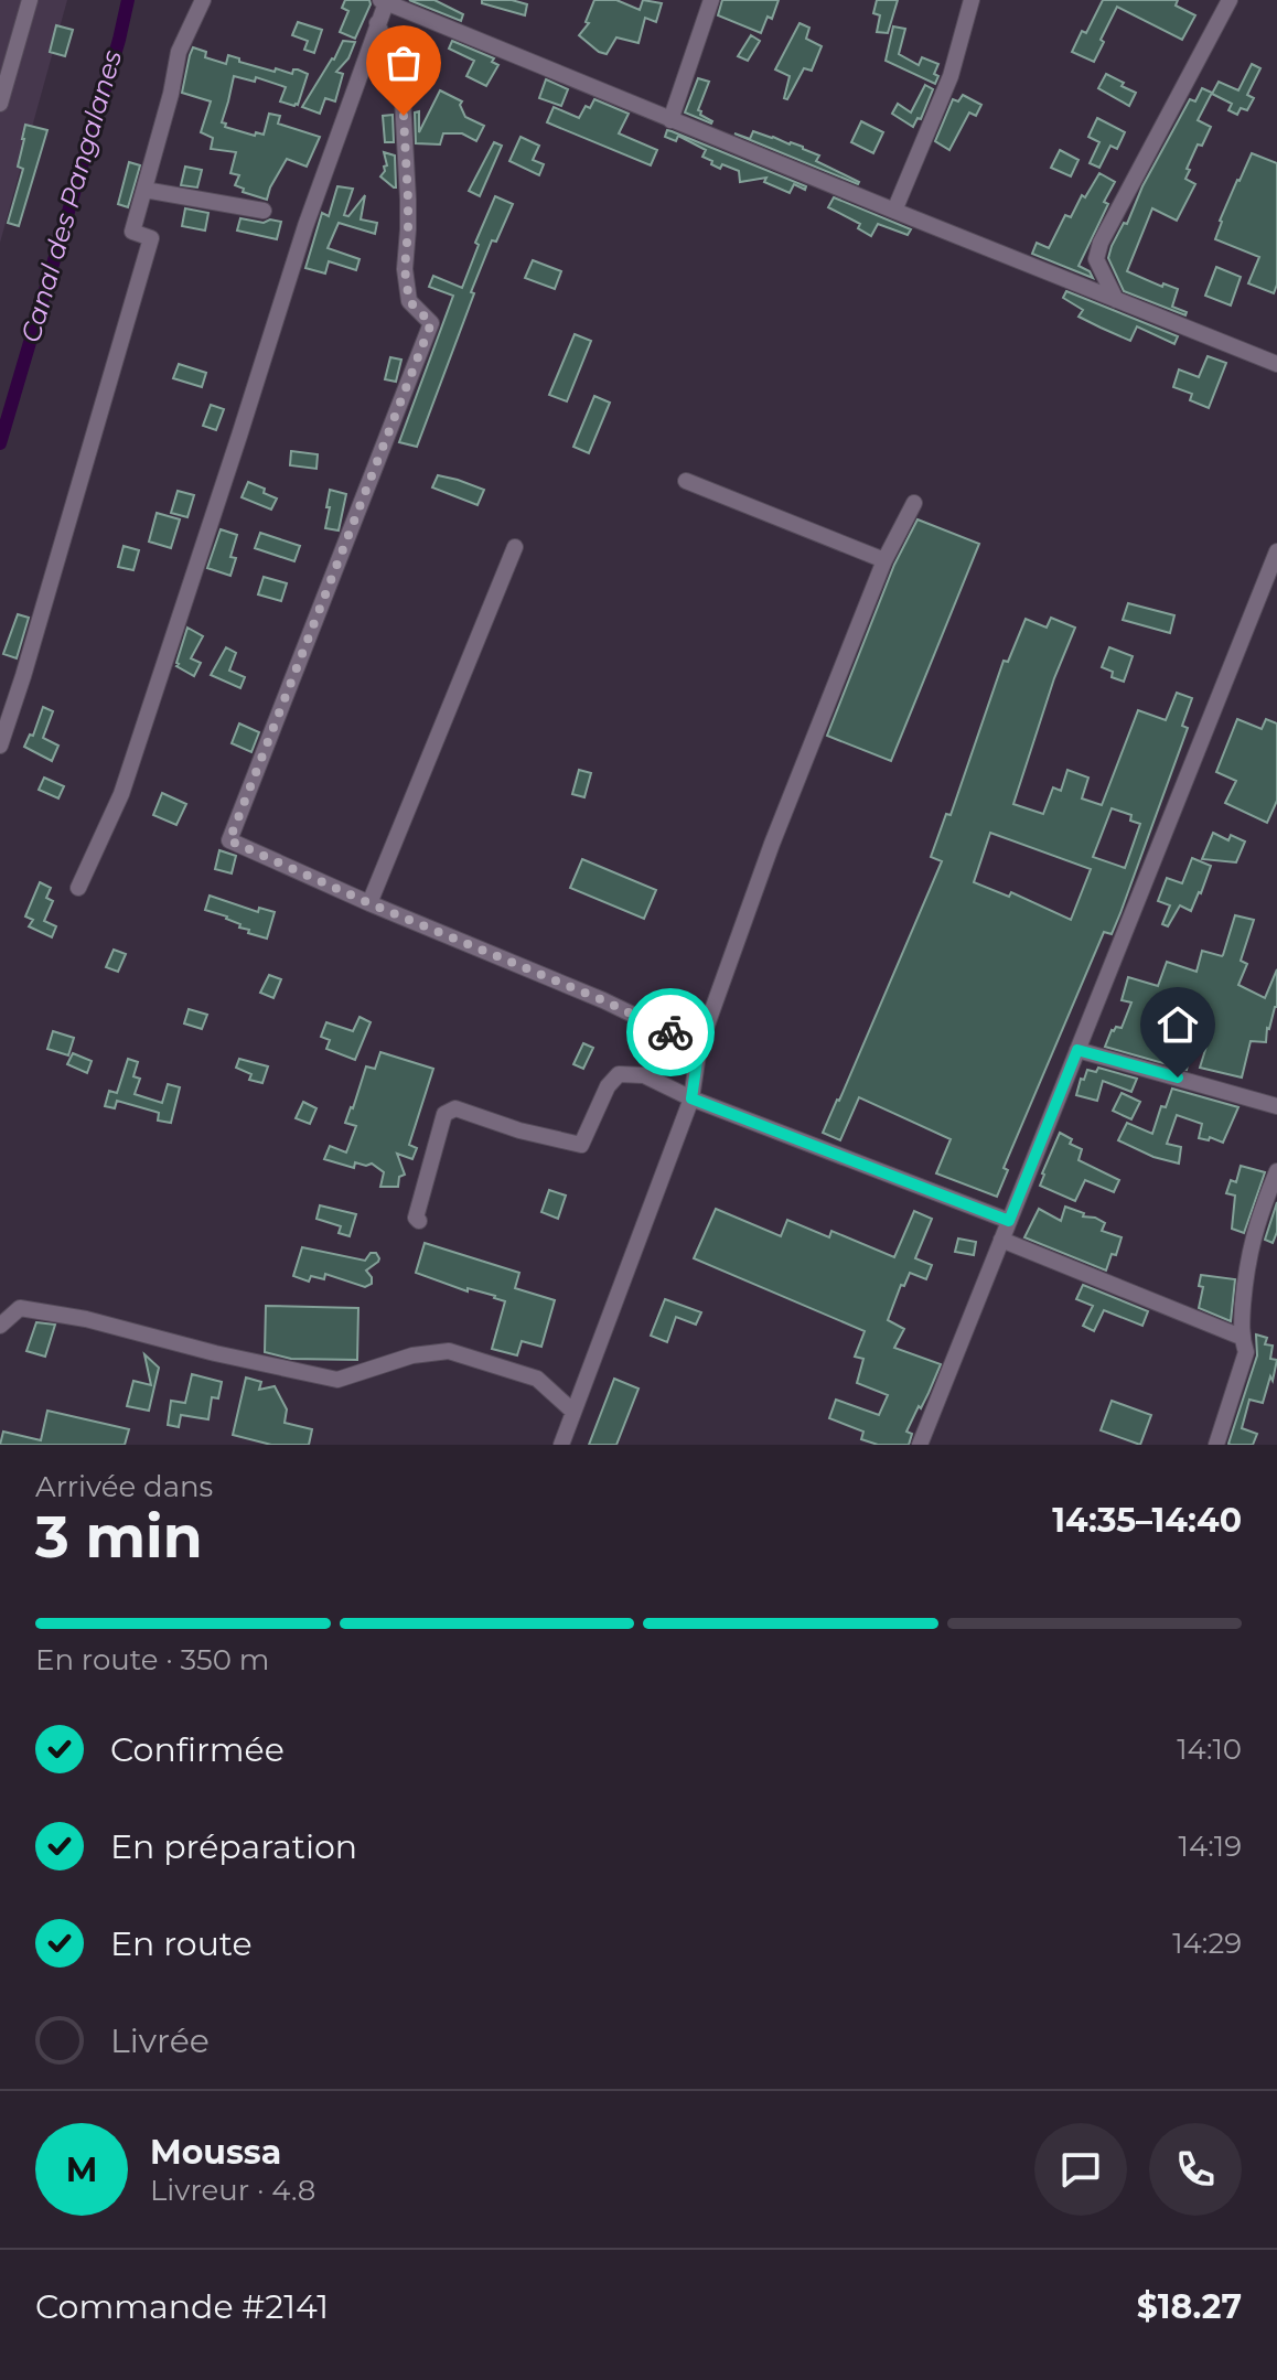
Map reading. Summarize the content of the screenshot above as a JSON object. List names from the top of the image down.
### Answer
{
  "water": ["Canal des Pangalanes"],
  "page": {
    "heading": ["3 min", "Arrivée dans", "14:35–14:40"],
    "panel": [
      "Moussa",
      "Livreur · 4.8",
      "Commande #2141",
      "$18.27"
    ],
    "bar": "En route · 350 m",
    "list": [
      ["Confirmée", "14:10"],
      ["En préparation", "14:19"],
      ["En route", "14:29"],
      "Livrée"
    ],
    "round": "M"
  }
}
